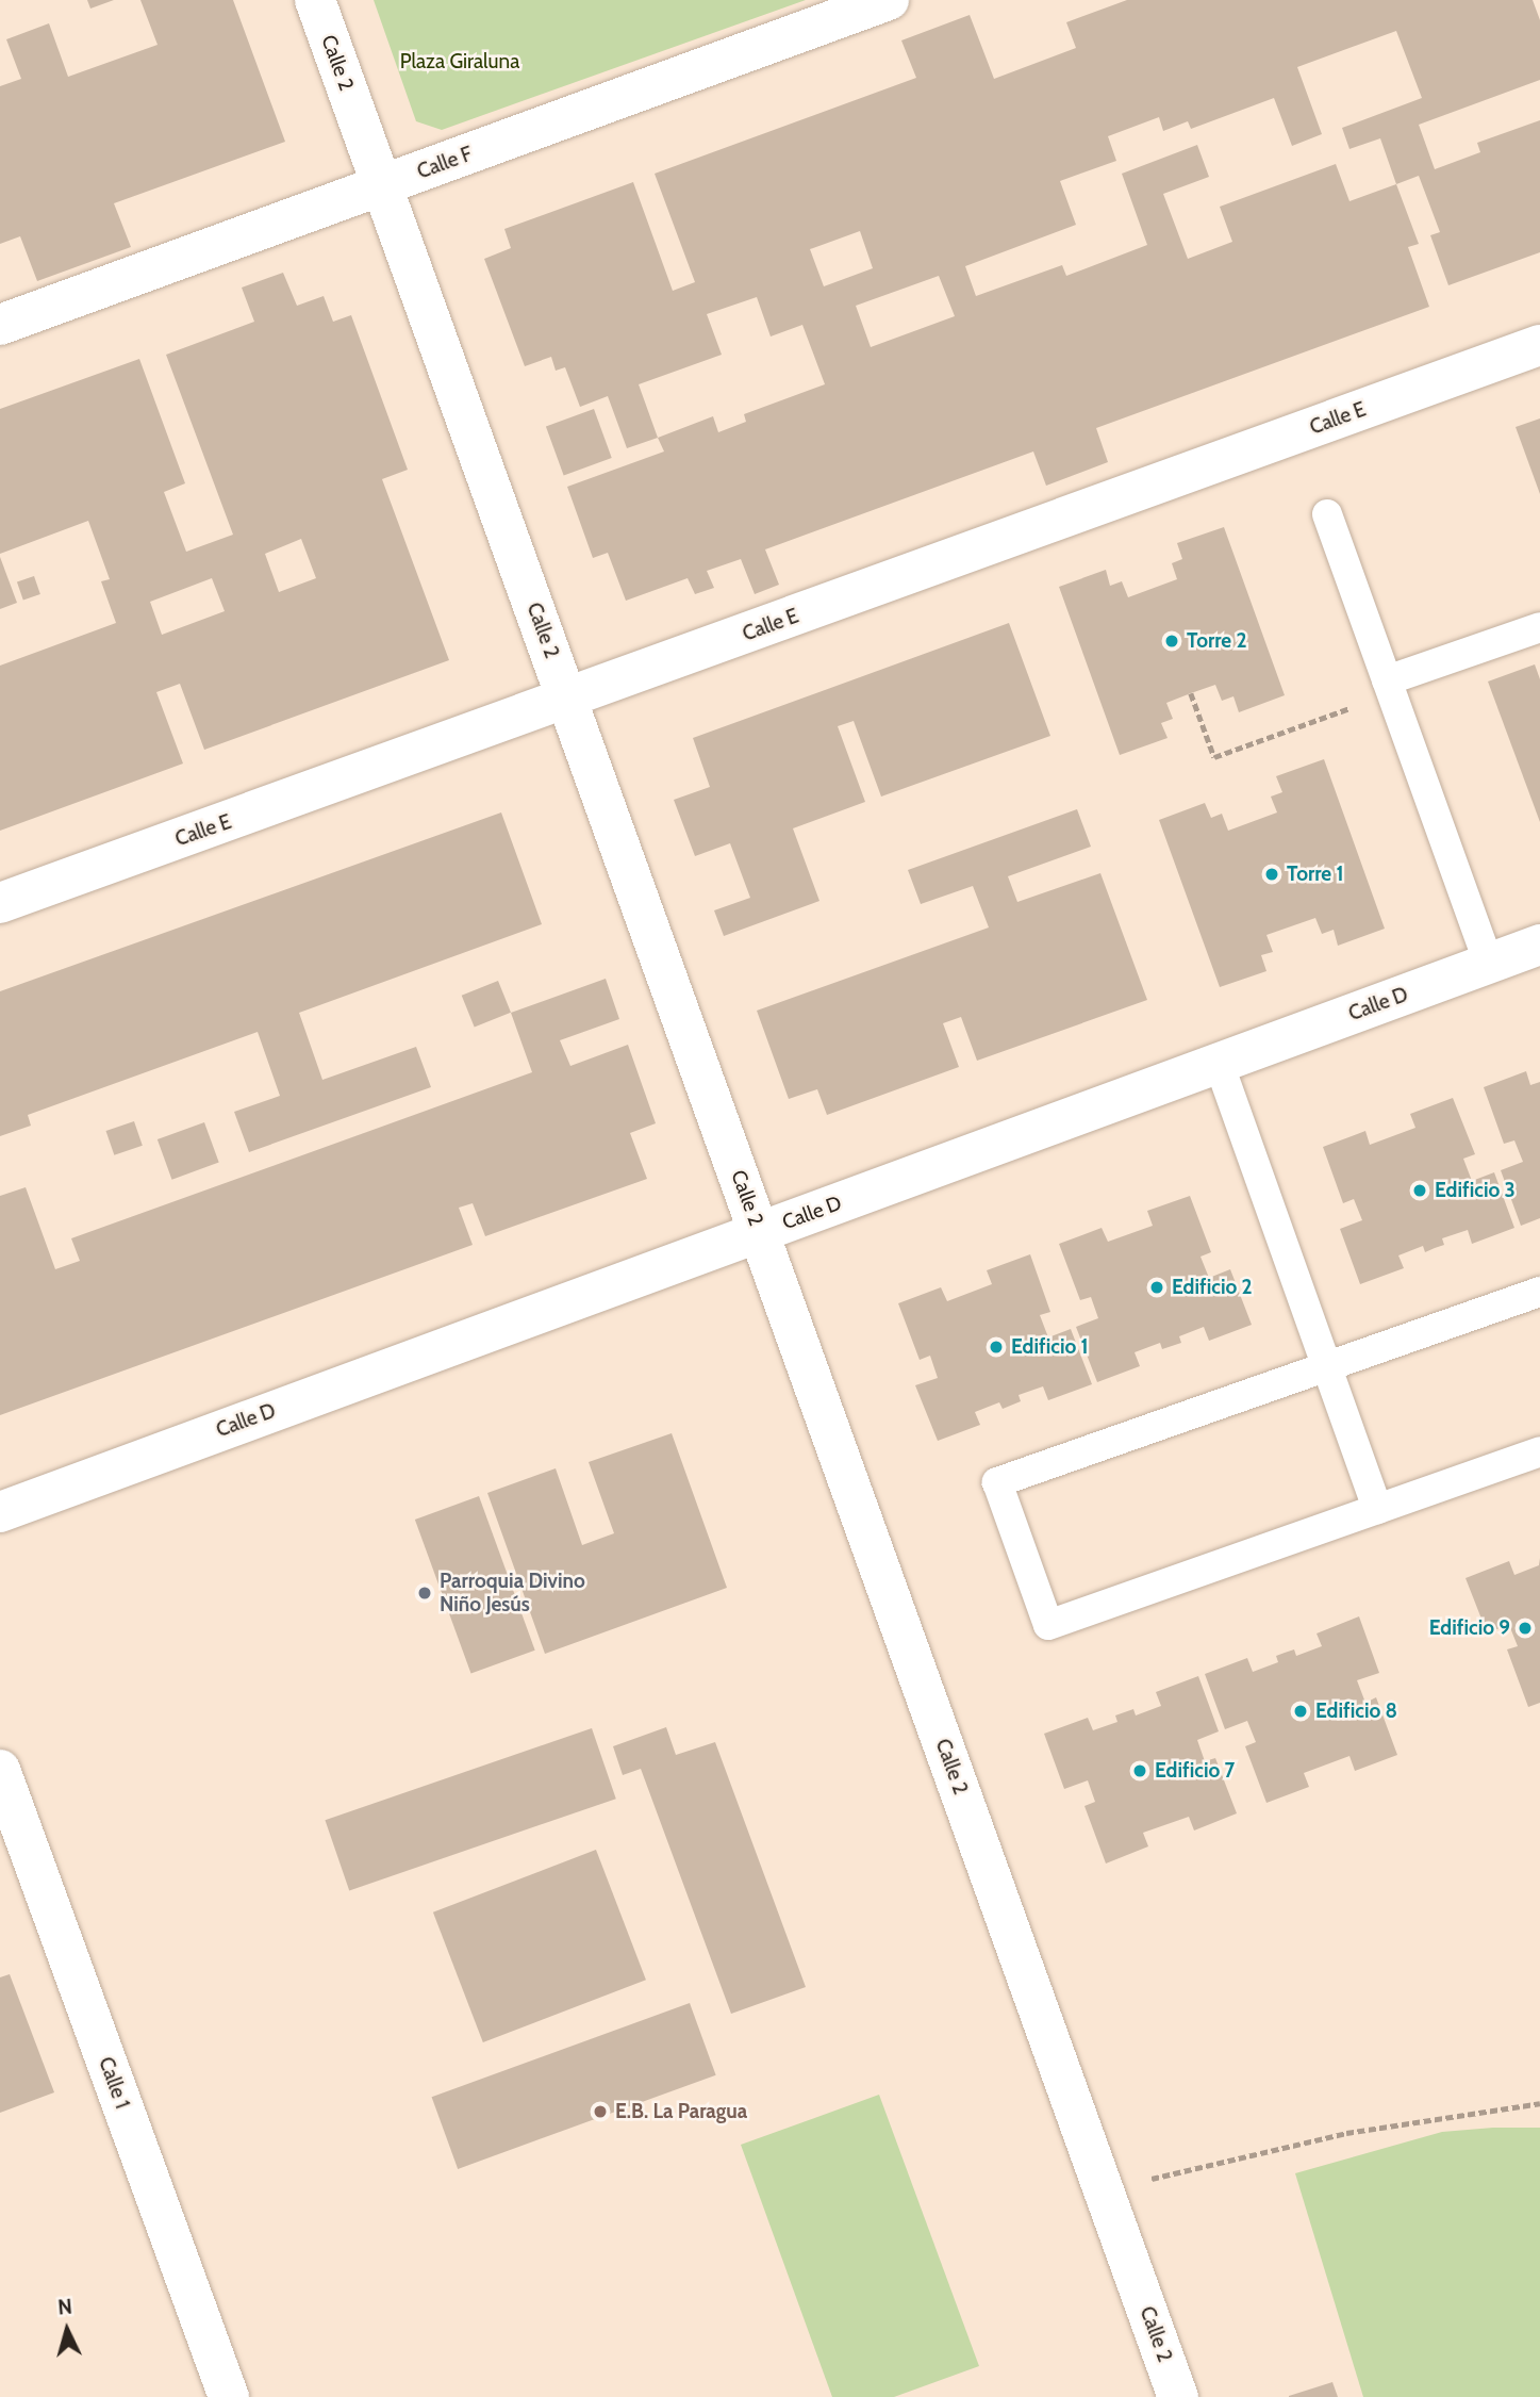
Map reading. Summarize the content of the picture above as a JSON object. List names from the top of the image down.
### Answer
{
  "streets": {
    "street": [
      "Calle 2",
      "Calle F",
      "Calle E",
      "Calle D",
      "Calle 1"
    ]
  },
  "crossings": [
    ["Calle 2", "Calle F"],
    ["Calle 2", "Calle E"],
    ["Calle 2", "Calle D"]
  ],
  "parks": ["Plaza Giraluna"],
  "places": [
    "Torre 2",
    "Torre 1",
    "Edificio 3",
    "Edificio 2",
    "Edificio 1",
    "Parroquia Divino Niño Jesús",
    "Edificio 9",
    "Edificio 8",
    "Edificio 7",
    "E.B. La Paragua"
  ],
  "north": "top"
}
